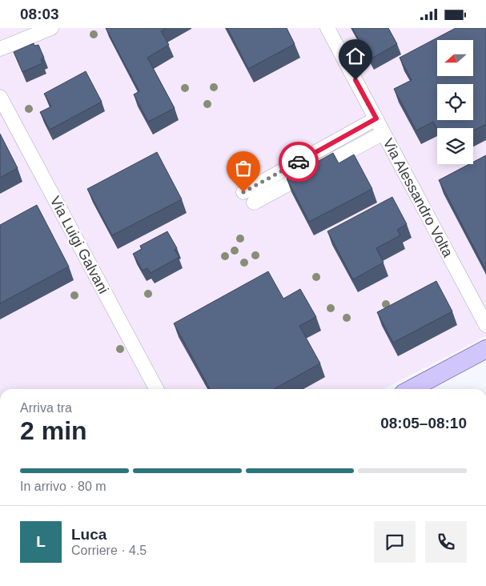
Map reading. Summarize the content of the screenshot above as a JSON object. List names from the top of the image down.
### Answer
{
  "streets": {
    "street": ["Via Alessandro Volta", "Via Luigi Galvani"]
  },
  "north": "left",
  "page": {
    "status": "08:03",
    "heading": ["2 min", "Arriva tra", "08:05–08:10"],
    "panel": ["Luca", "Corriere · 4.5"],
    "bar": "In arrivo · 80 m",
    "round": "L"
  }
}
